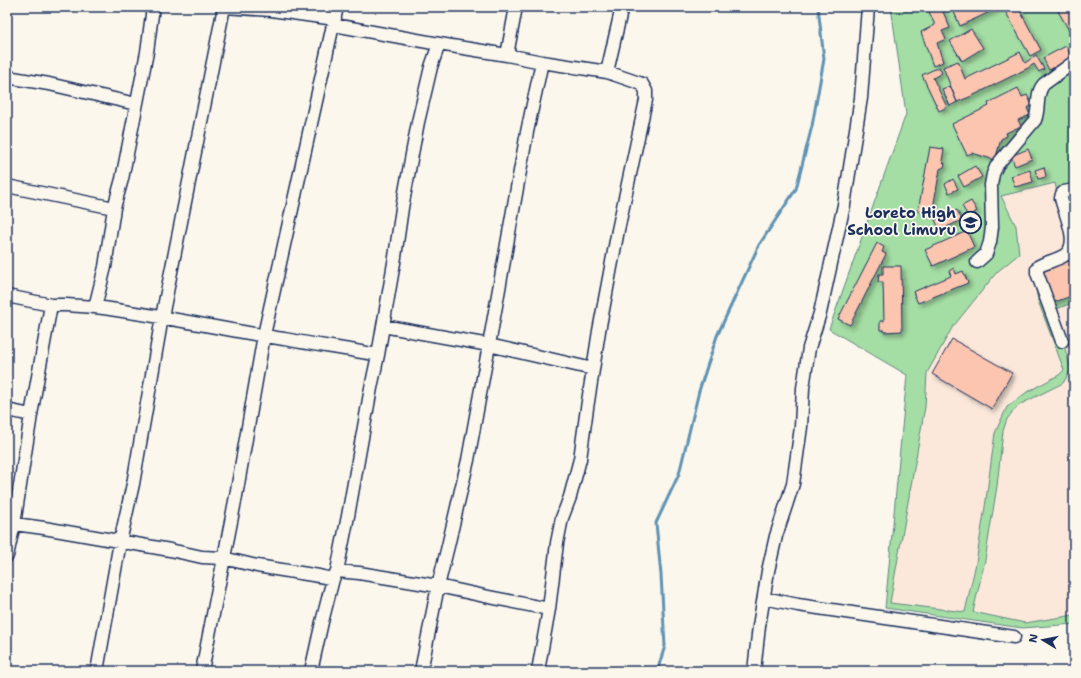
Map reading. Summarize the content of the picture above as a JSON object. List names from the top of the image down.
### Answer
{
  "places": {
    "school or university": ["Loreto High School Limuru"]
  },
  "north": "left"
}
